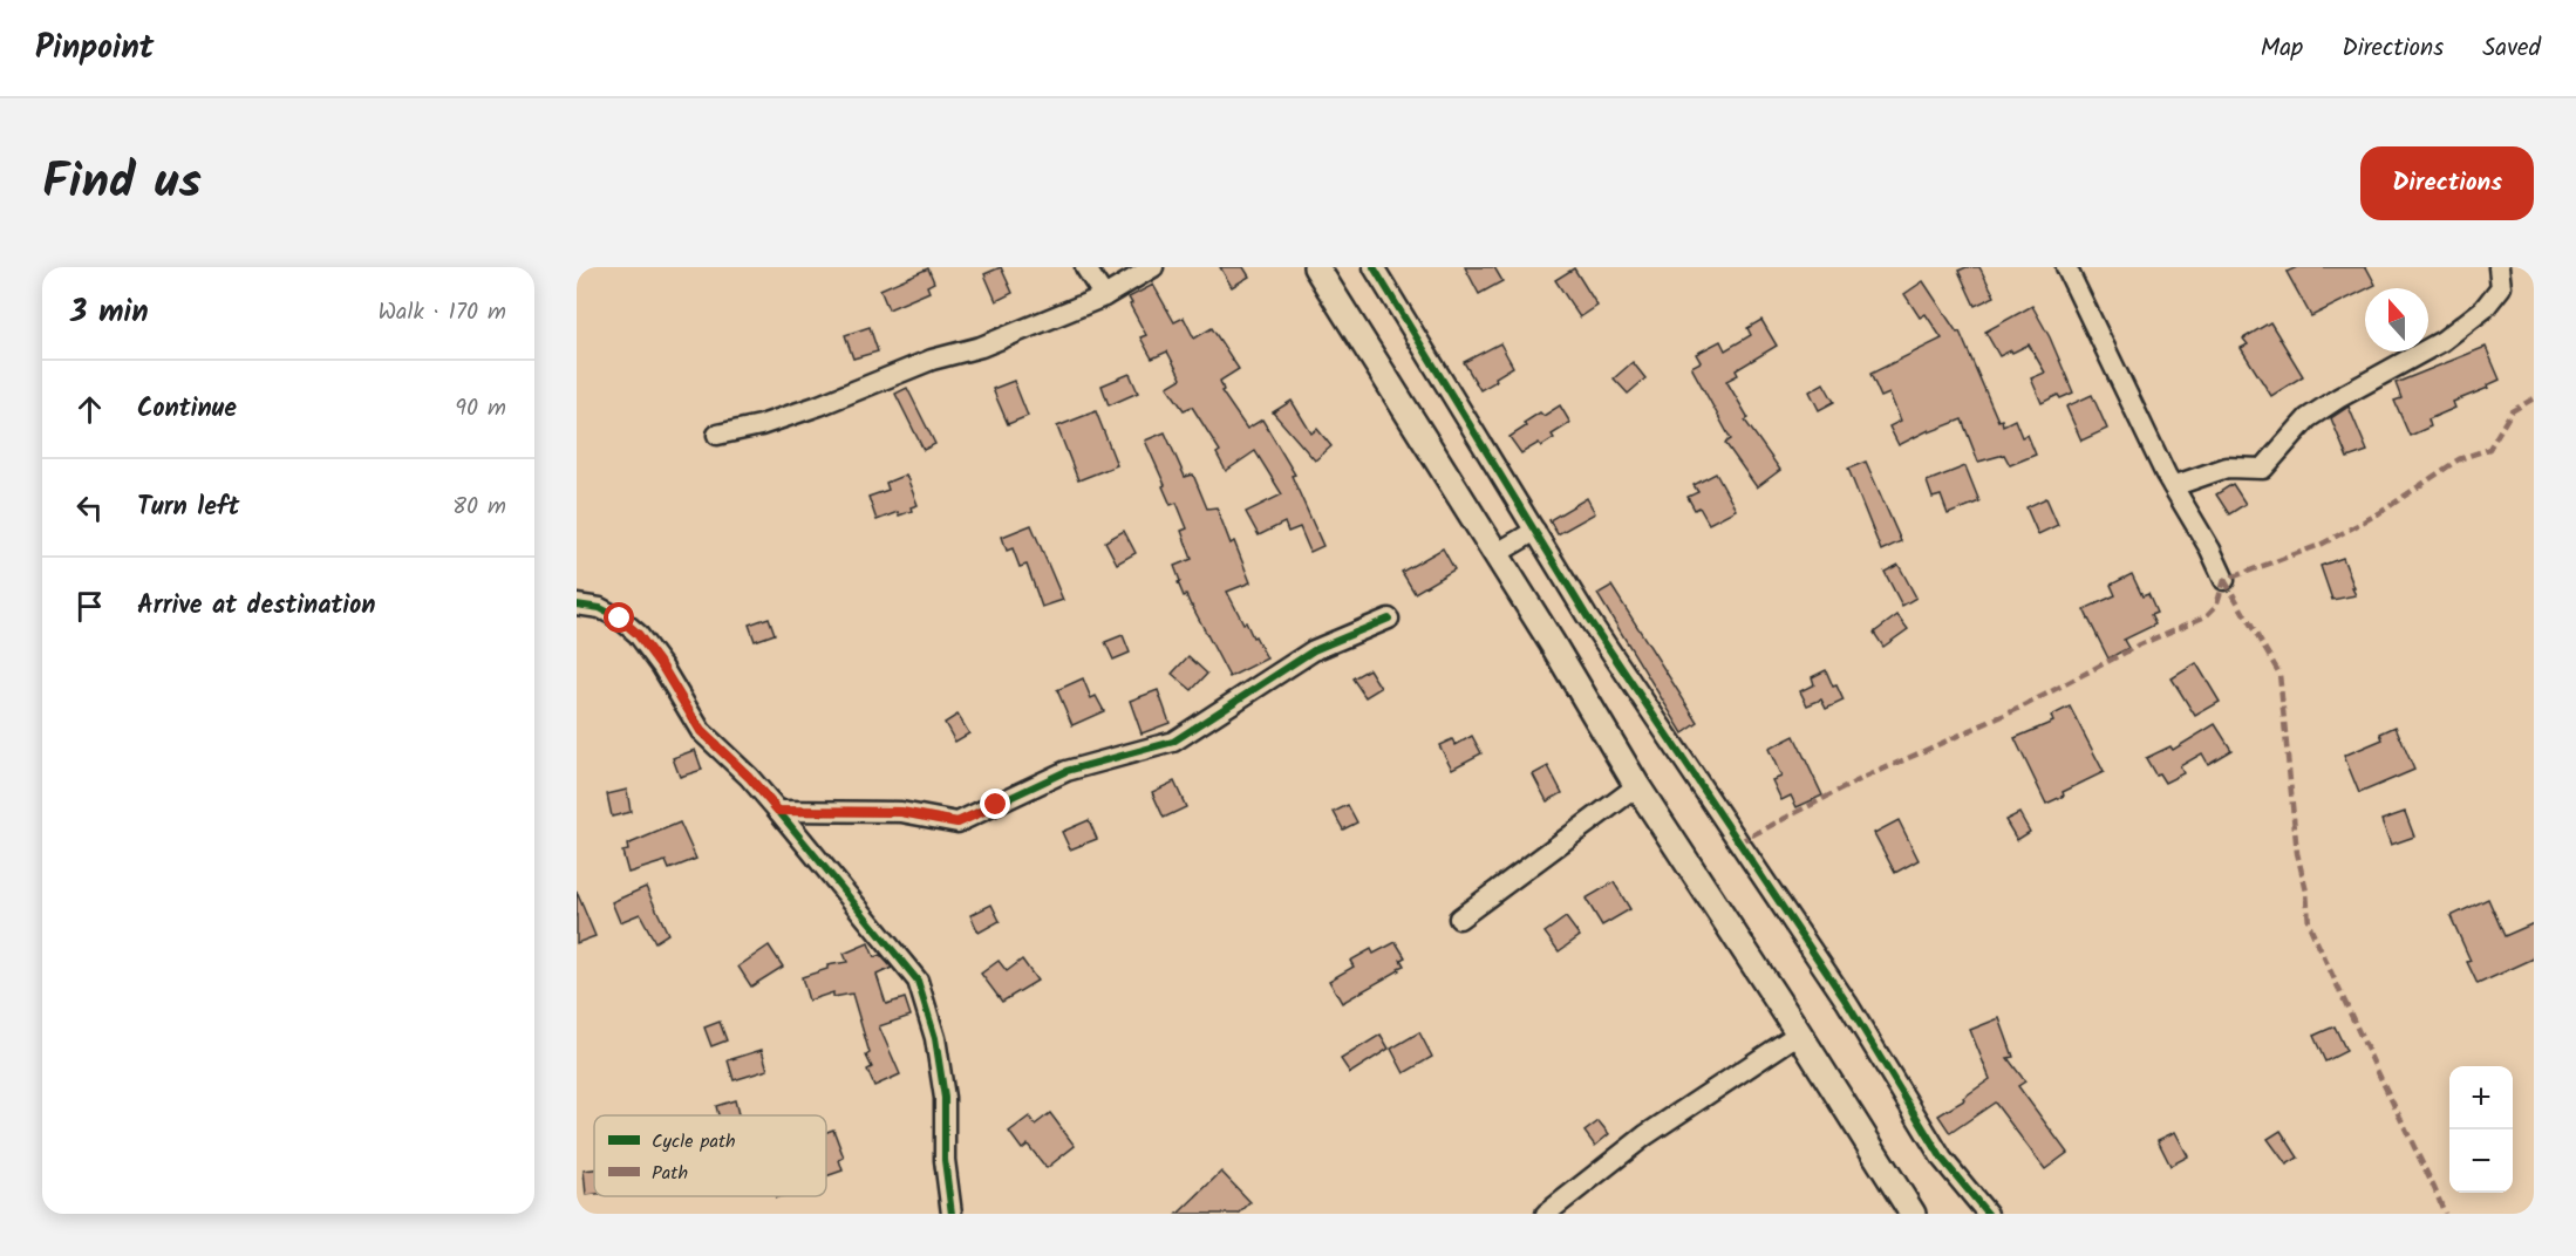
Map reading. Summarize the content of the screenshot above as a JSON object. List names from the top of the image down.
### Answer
{
  "legend": ["Cycle path", "Path"],
  "north": "top",
  "page": {
    "header": "Pinpoint",
    "nav": ["Map", "Directions", "Saved"],
    "title": "Find us",
    "buttons": "Directions",
    "heading": ["3 min", "Walk · 170 m"],
    "list": [
      ["Continue", "90 m"],
      ["Turn left", "80 m"],
      "Arrive at destination"
    ],
    "map_buttons": ["+", "−"]
  }
}
